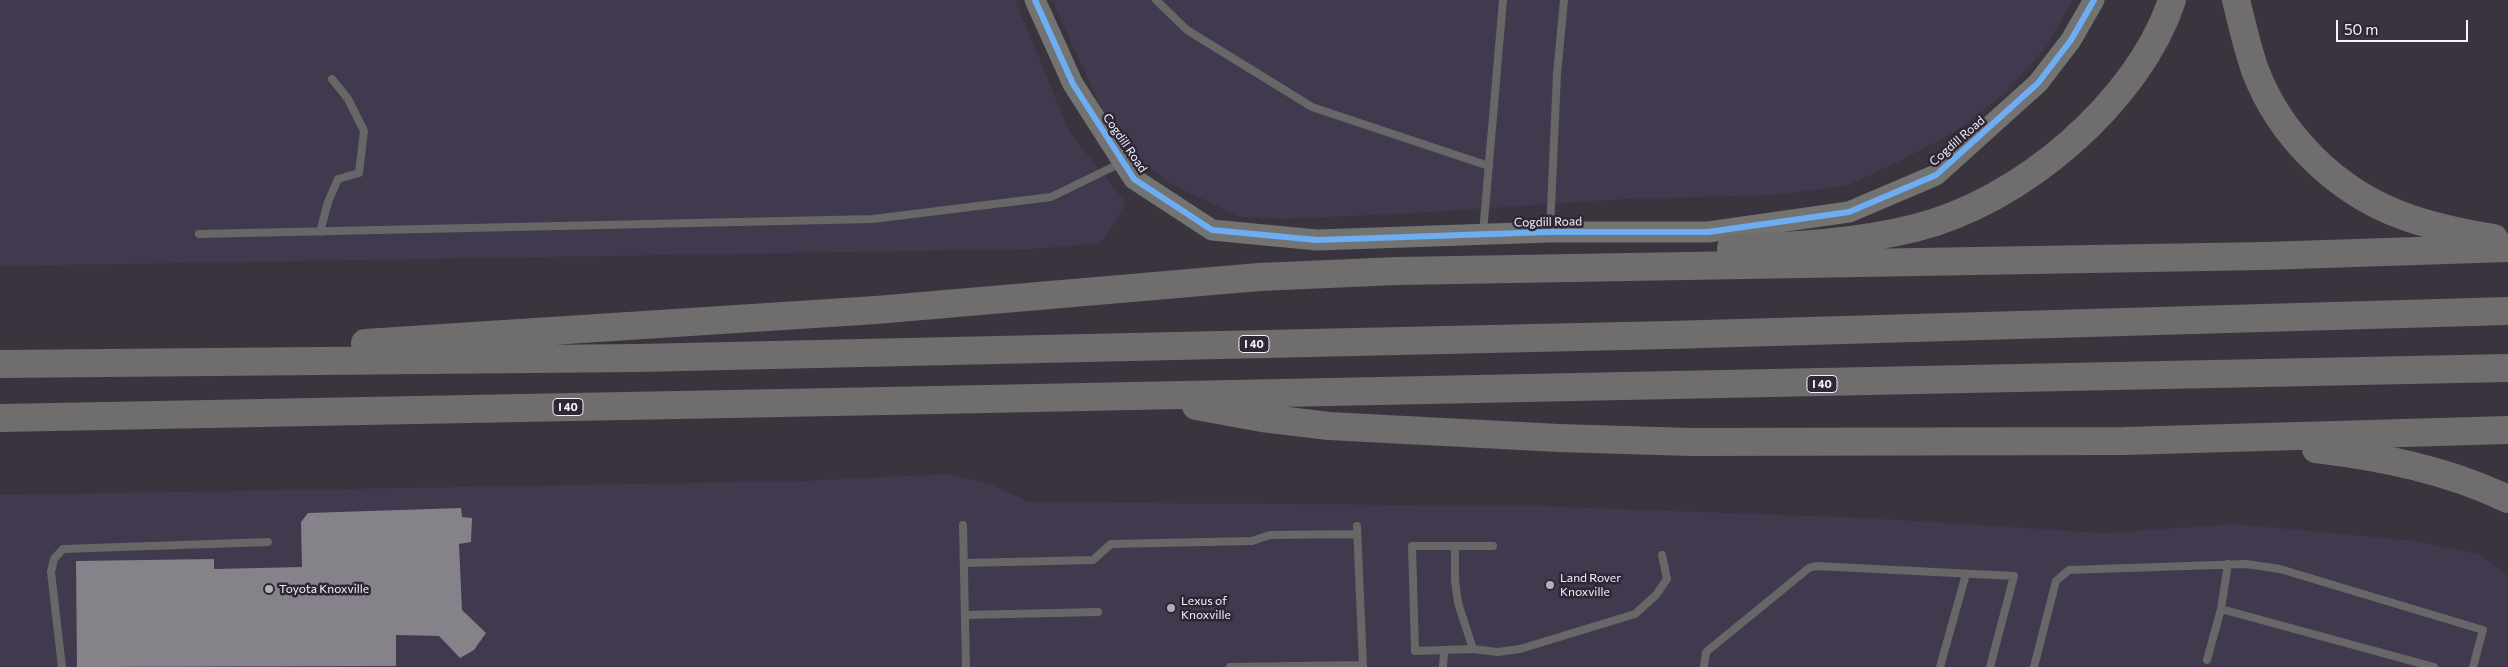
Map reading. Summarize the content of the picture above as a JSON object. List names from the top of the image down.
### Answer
{
  "streets": {
    "highway": ["I 40"],
    "street": ["Cogdill Road"]
  },
  "places": ["Land Rover Knoxville", "Toyota Knoxville", "Lexus of Knoxville"],
  "scale_bar": "50 m"
}
